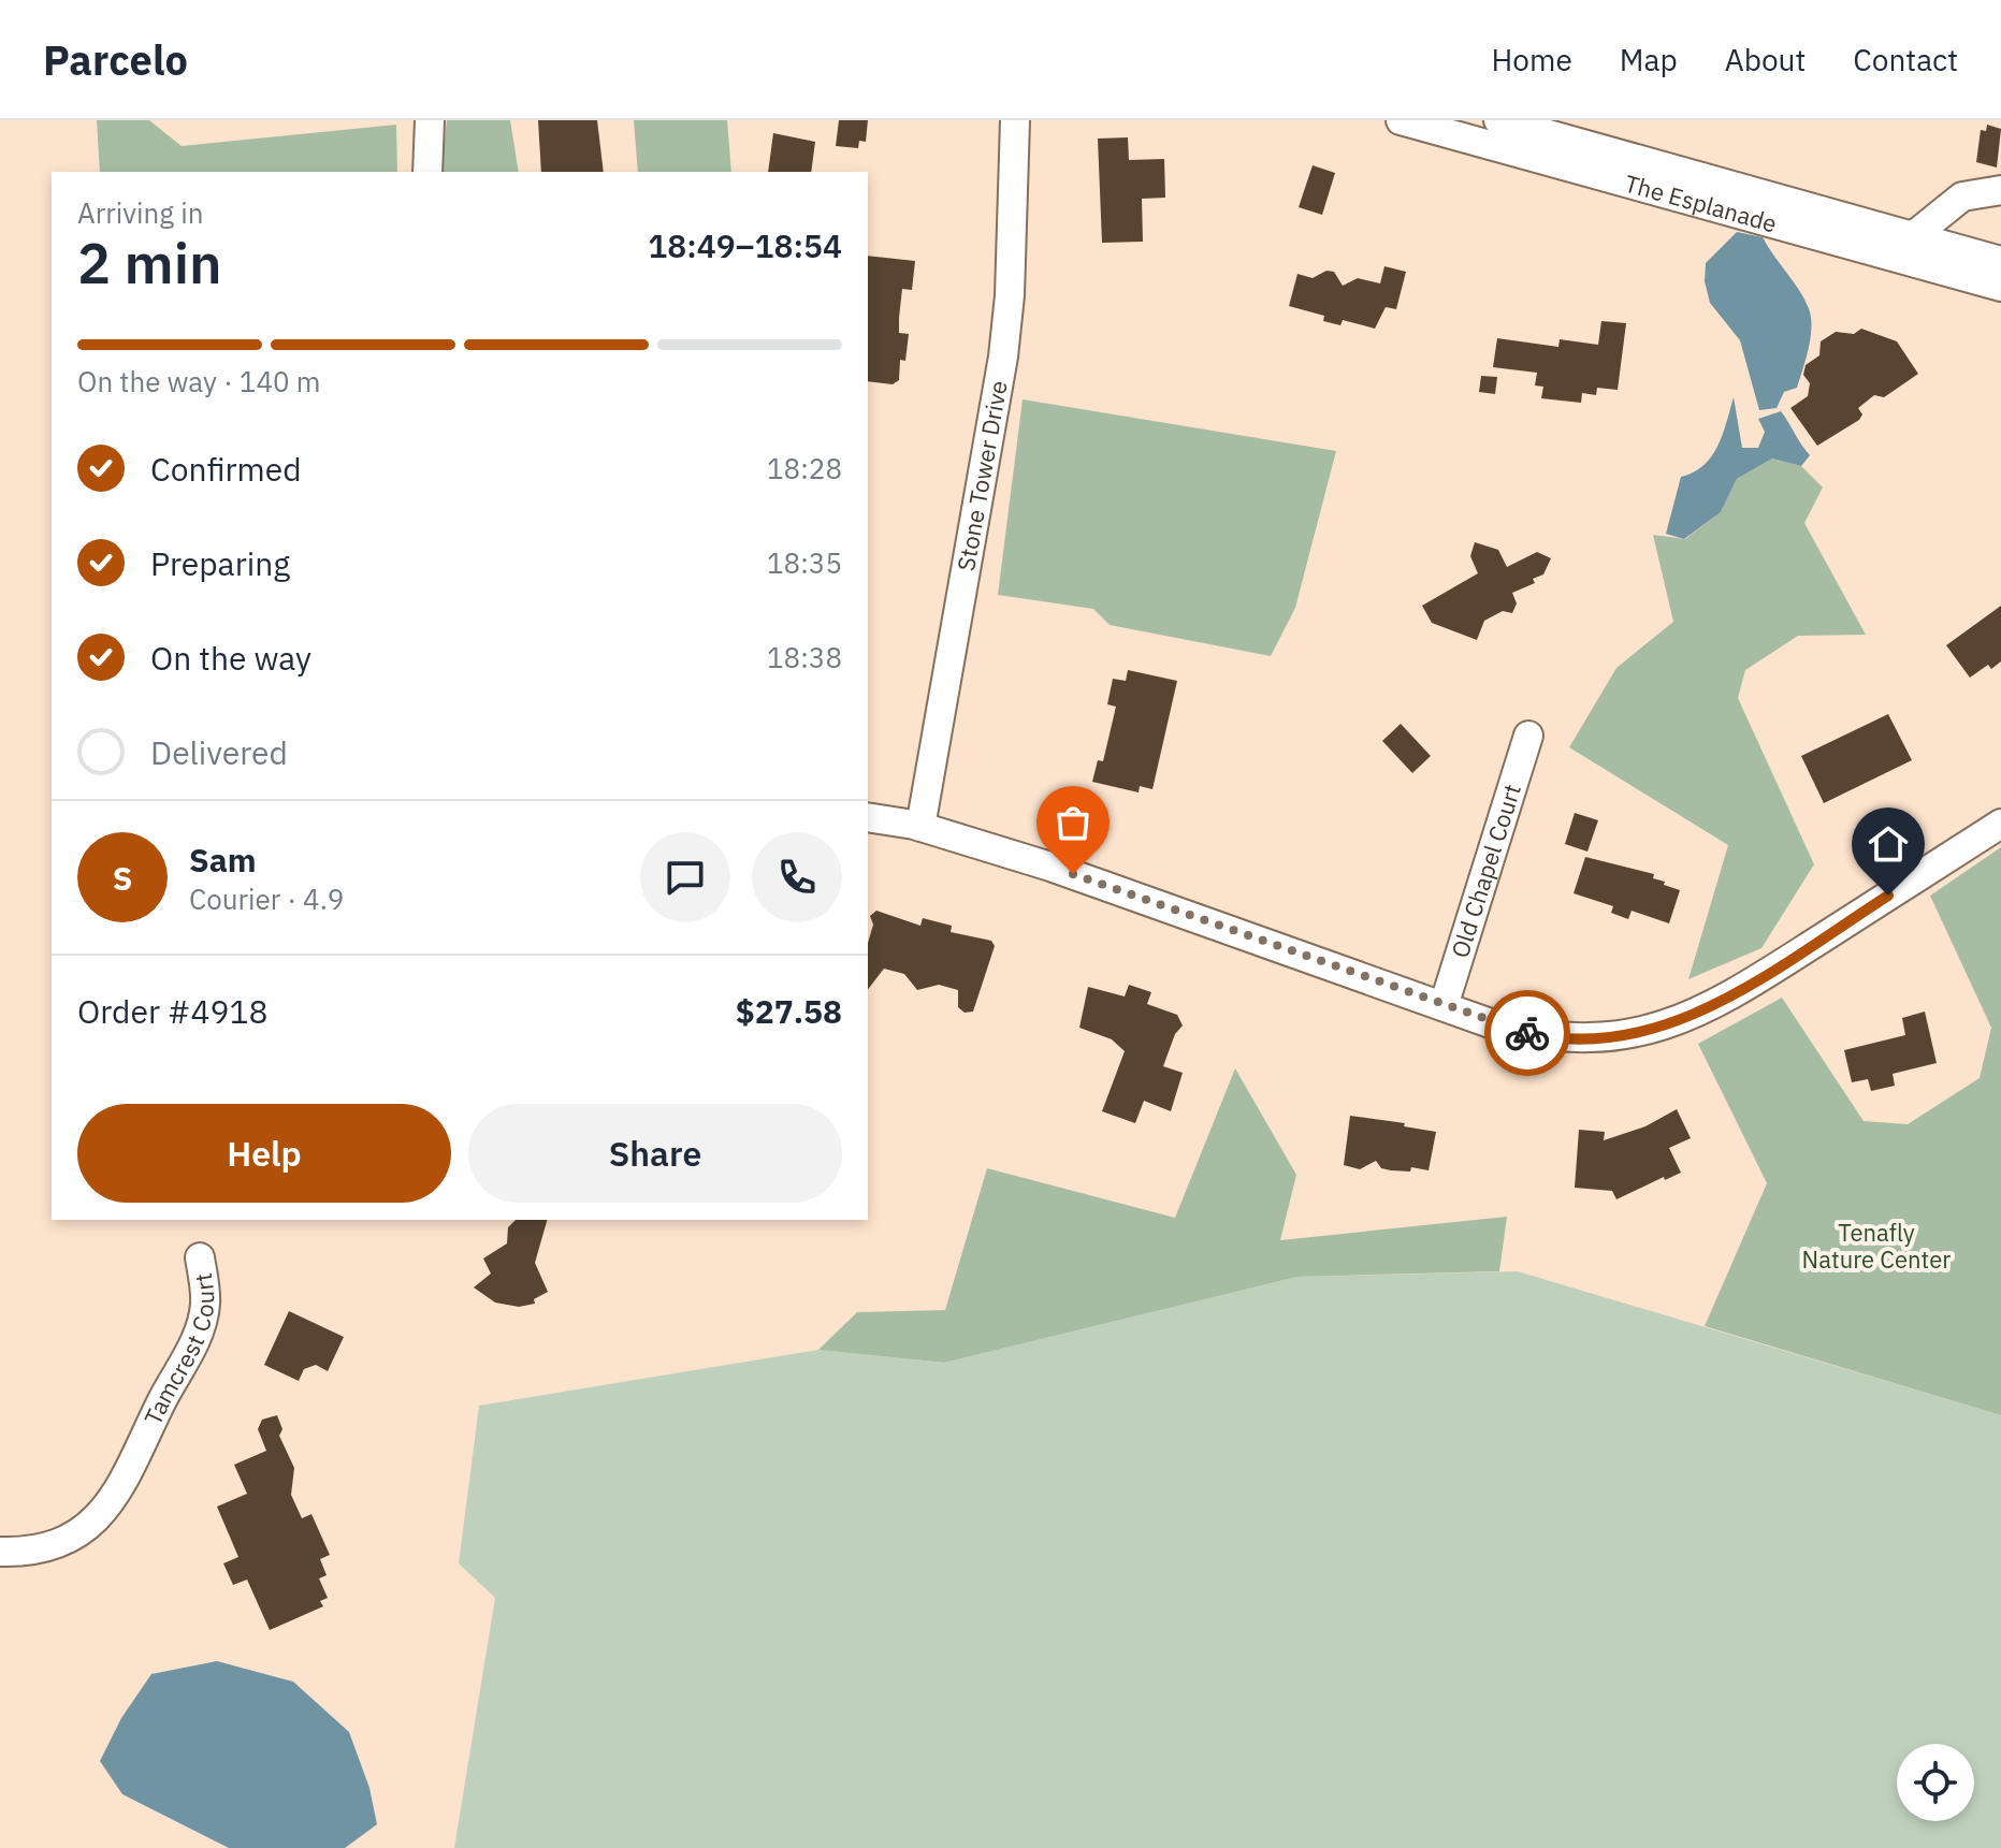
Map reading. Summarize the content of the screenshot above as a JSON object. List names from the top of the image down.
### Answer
{
  "streets": {
    "street": [
      "The Esplanade",
      "Stone Tower Drive",
      "Old Chapel Court",
      "Tamcrest Court"
    ]
  },
  "parks": ["Tenafly Nature Center"],
  "page": {
    "header": "Parcelo",
    "nav": [
      "Home",
      "Map",
      "About",
      "Contact"
    ],
    "heading": ["2 min", "Arriving in", "18:49–18:54"],
    "panel": [
      "Sam",
      "Courier · 4.9",
      "Order #4918",
      "$27.58"
    ],
    "bar": "On the way · 140 m",
    "list": [
      ["Confirmed", "18:28"],
      ["Preparing", "18:35"],
      ["On the way", "18:38"],
      "Delivered"
    ],
    "round": "S",
    "buttons": ["Help", "Share"]
  }
}
